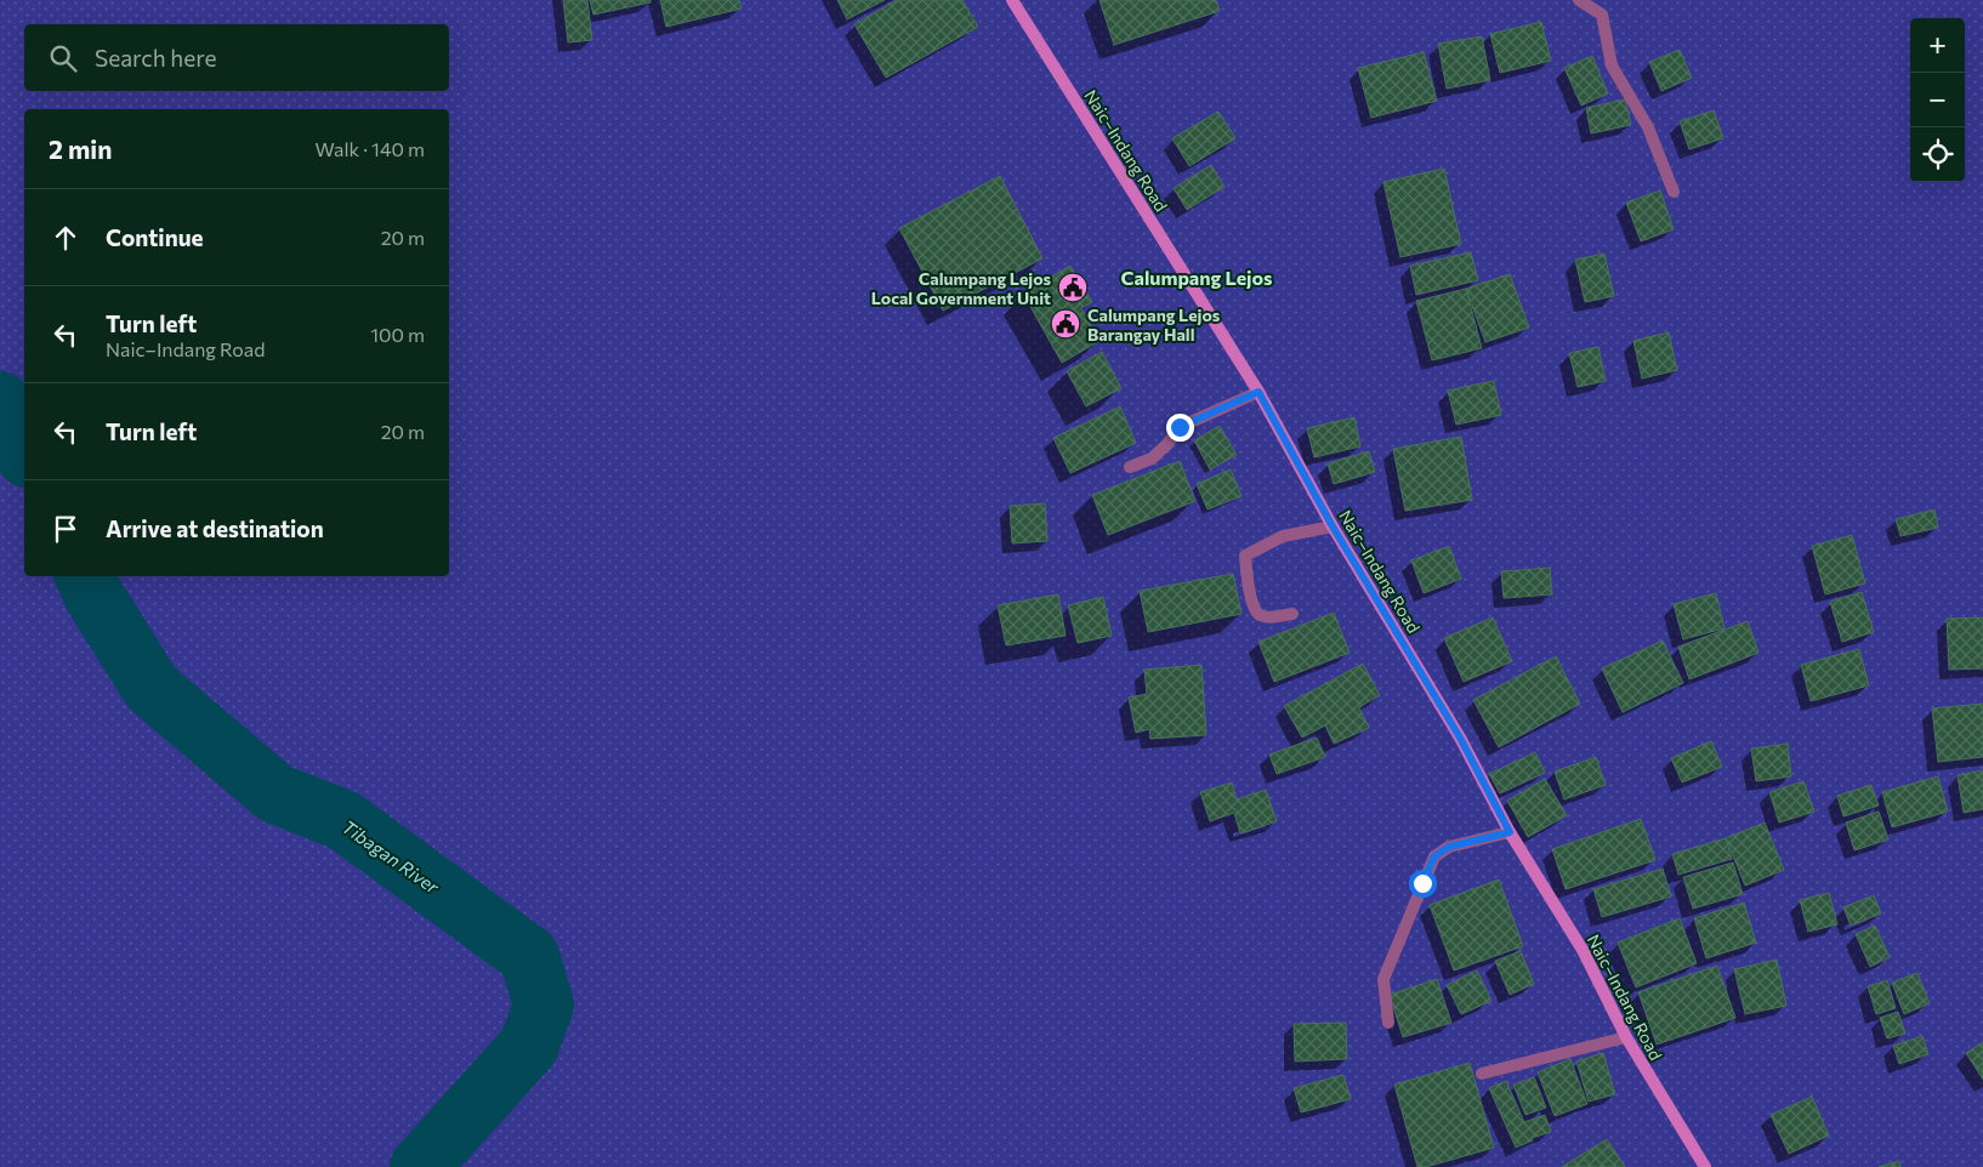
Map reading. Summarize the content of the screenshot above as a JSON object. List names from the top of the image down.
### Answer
{
  "streets": {
    "main road": ["Naic–Indang Road"]
  },
  "districts": ["Calumpang Lejos"],
  "water": ["Tibagan River"],
  "places": {
    "public building": ["Calumpang Lejos Local Government Unit", "Calumpang Lejos Barangay Hall"]
  },
  "page": {
    "map_buttons": ["+", "−"],
    "search": "Search here",
    "heading": ["2 min", "Walk · 140 m"],
    "list": [
      ["Continue", "20 m"],
      ["Turn left", "Naic–Indang Road", "100 m"],
      ["Turn left", "20 m"],
      "Arrive at destination"
    ]
  }
}
